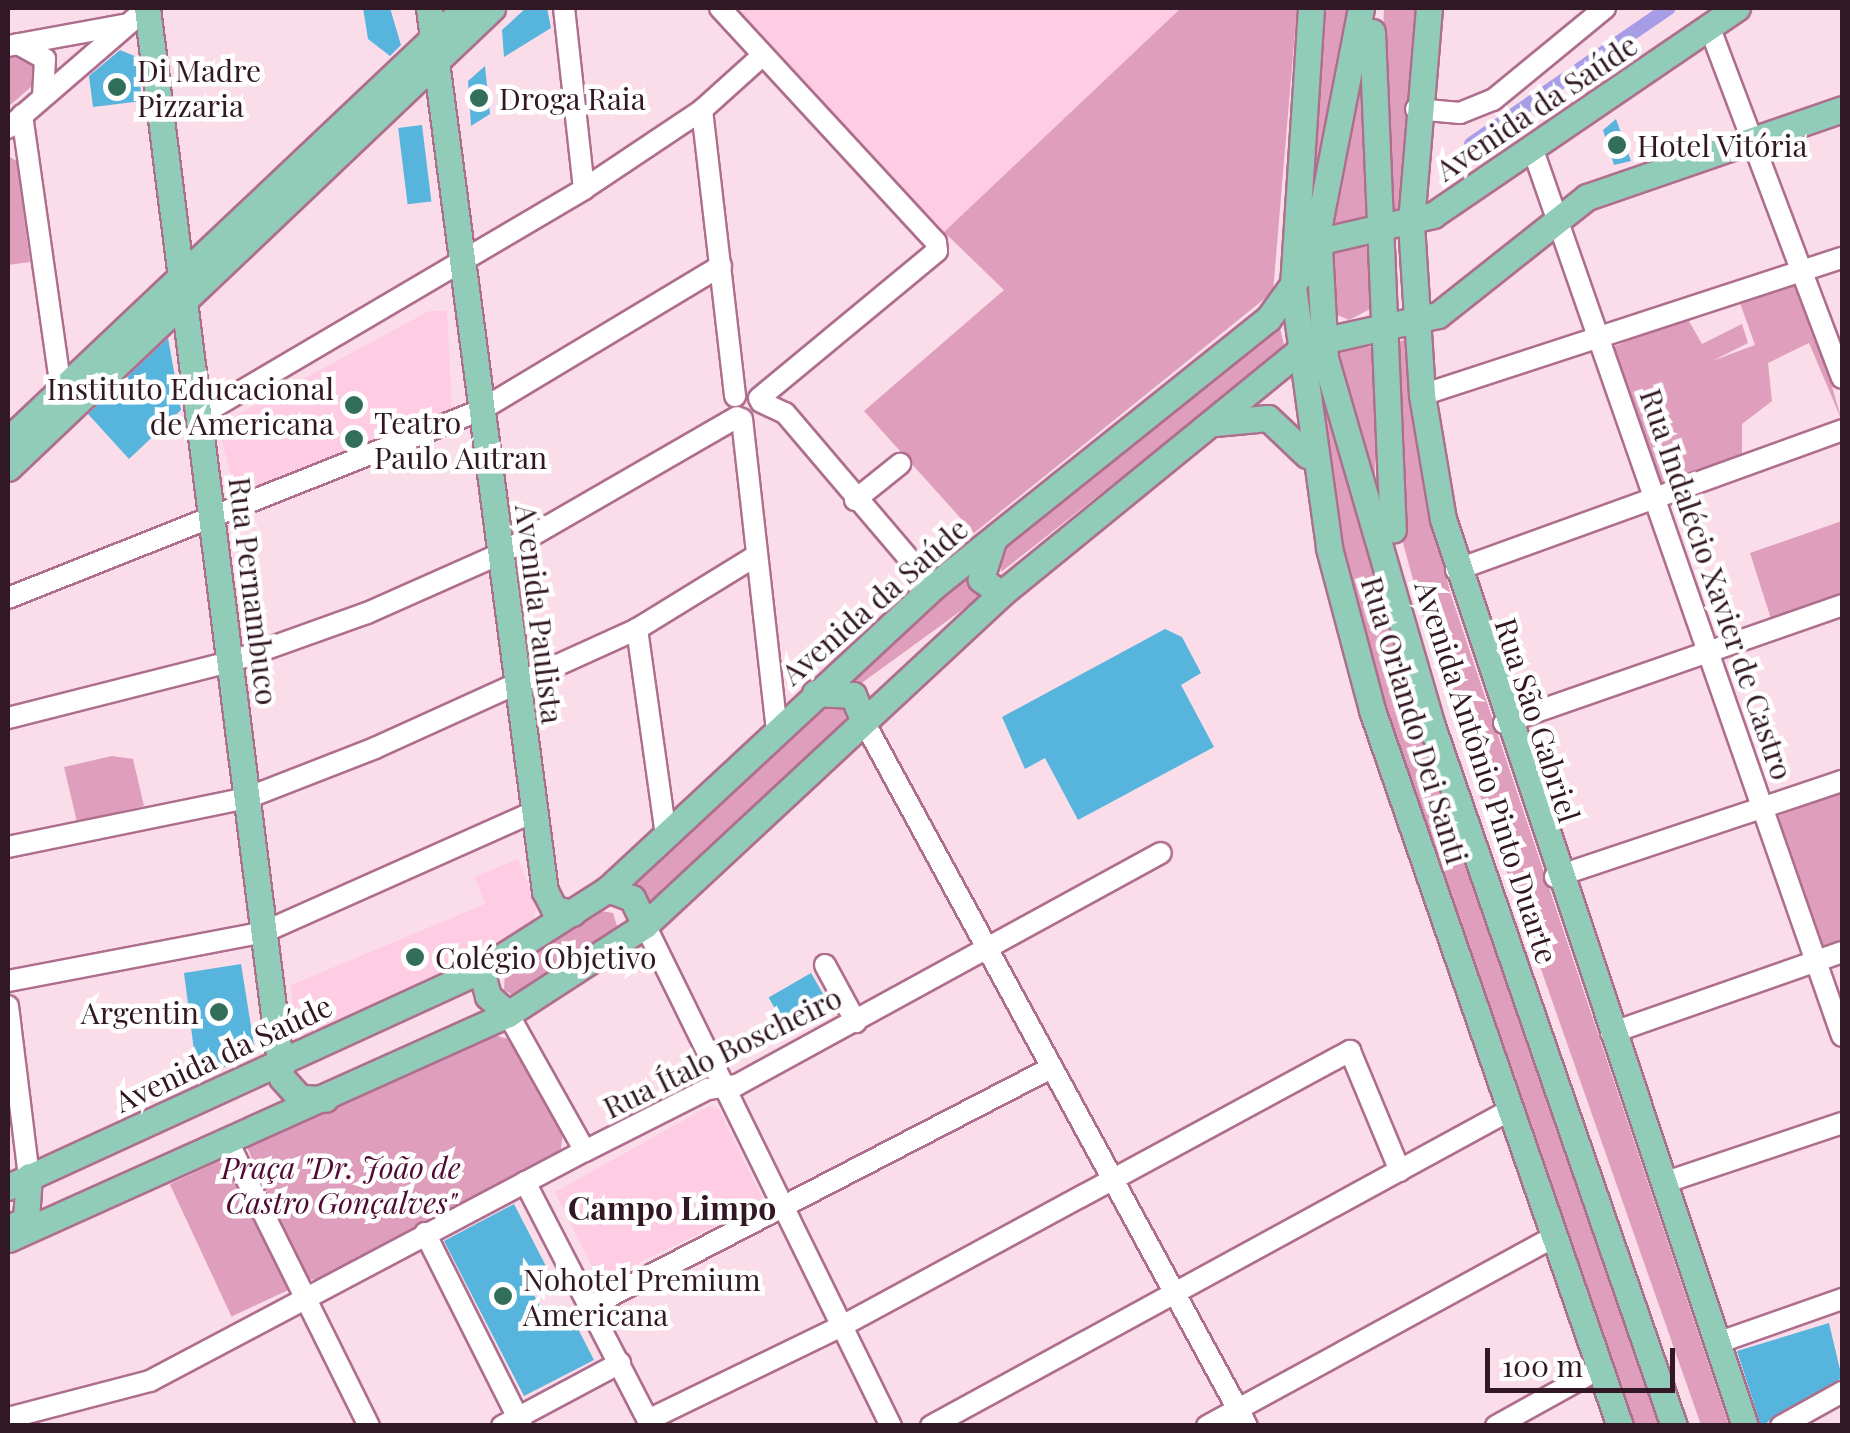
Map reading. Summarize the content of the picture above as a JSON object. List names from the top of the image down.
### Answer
{
  "streets": {
    "main road": [
      "Avenida da Saúde",
      "Rua Pernambuco",
      "Avenida Paulista",
      "Rua Orlando Dei Santi",
      "Rua São Gabriel",
      "Avenida Antônio Pinto Duarte"
    ],
    "street": ["Rua Indalécio Xavier de Castro", "Rua Ítalo Boscheiro"]
  },
  "crossings": [
    ["Avenida da Saúde", "Rua Indalécio Xavier de Castro"],
    ["Avenida da Saúde", "Rua Pernambuco"],
    ["Avenida da Saúde", "Avenida Paulista"],
    ["Avenida da Saúde", "Rua Orlando Dei Santi"],
    ["Avenida da Saúde", "Rua São Gabriel"],
    ["Avenida da Saúde", "Avenida Antônio Pinto Duarte"]
  ],
  "districts": ["Campo Limpo"],
  "parks": ["Praça \"Dr. João de Castro Gonçalves\""],
  "places": [
    "Di Madre Pizzaria",
    "Droga Raia",
    "Hotel Vitória",
    "Instituto Educacional de Americana",
    "Teatro Paulo Autran",
    "Colégio Objetivo",
    "Argentin",
    "Nohotel Premium Americana"
  ],
  "scale_bar": "100 m"
}
